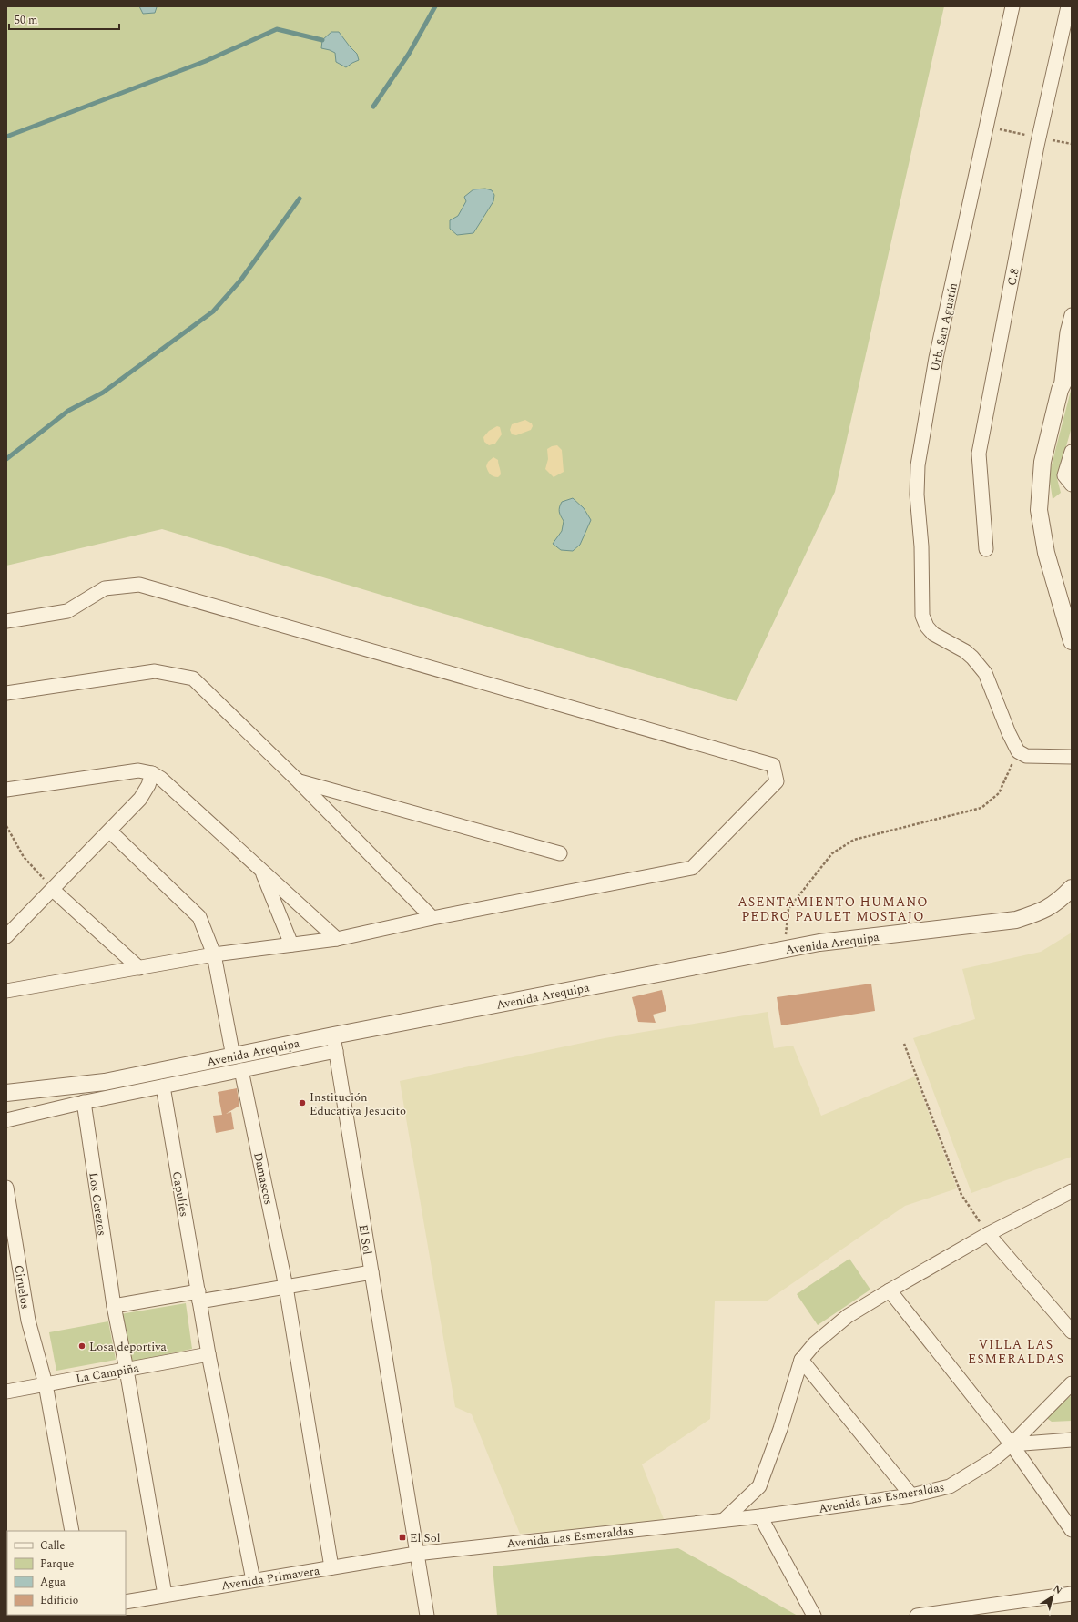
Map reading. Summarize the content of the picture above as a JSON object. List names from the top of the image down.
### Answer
{
  "streets": {
    "street": [
      "C.8",
      "Urb. San Agustín",
      "Avenida Arequipa",
      "Damascos",
      "Capulíes",
      "Los Cerezos",
      "El Sol",
      "Ciruelos",
      "La Campiña",
      "Avenida Las Esmeraldas",
      "Avenida Primavera"
    ]
  },
  "crossings": [
    ["Avenida Arequipa", "El Sol"],
    ["Damascos", "Avenida Primavera"],
    ["Capulíes", "La Campiña"],
    ["Capulíes", "Avenida Primavera"],
    ["Los Cerezos", "La Campiña"],
    ["Los Cerezos", "Avenida Primavera"],
    ["El Sol", "Avenida Las Esmeraldas"],
    ["El Sol", "Avenida Primavera"],
    ["Ciruelos", "La Campiña"],
    ["Avenida Las Esmeraldas", "Avenida Primavera"]
  ],
  "districts": ["ASENTAMIENTO HUMANO PEDRO PAULET MOSTAJO", "VILLA LAS ESMERALDAS"],
  "places": {
    "other": ["Institución Educativa Jesucito", "Losa deportiva"],
    "transit": ["El Sol"]
  },
  "legend": [
    "Calle",
    "Parque",
    "Agua",
    "Edificio"
  ],
  "scale_bar": "50 m",
  "north": "top right"
}
